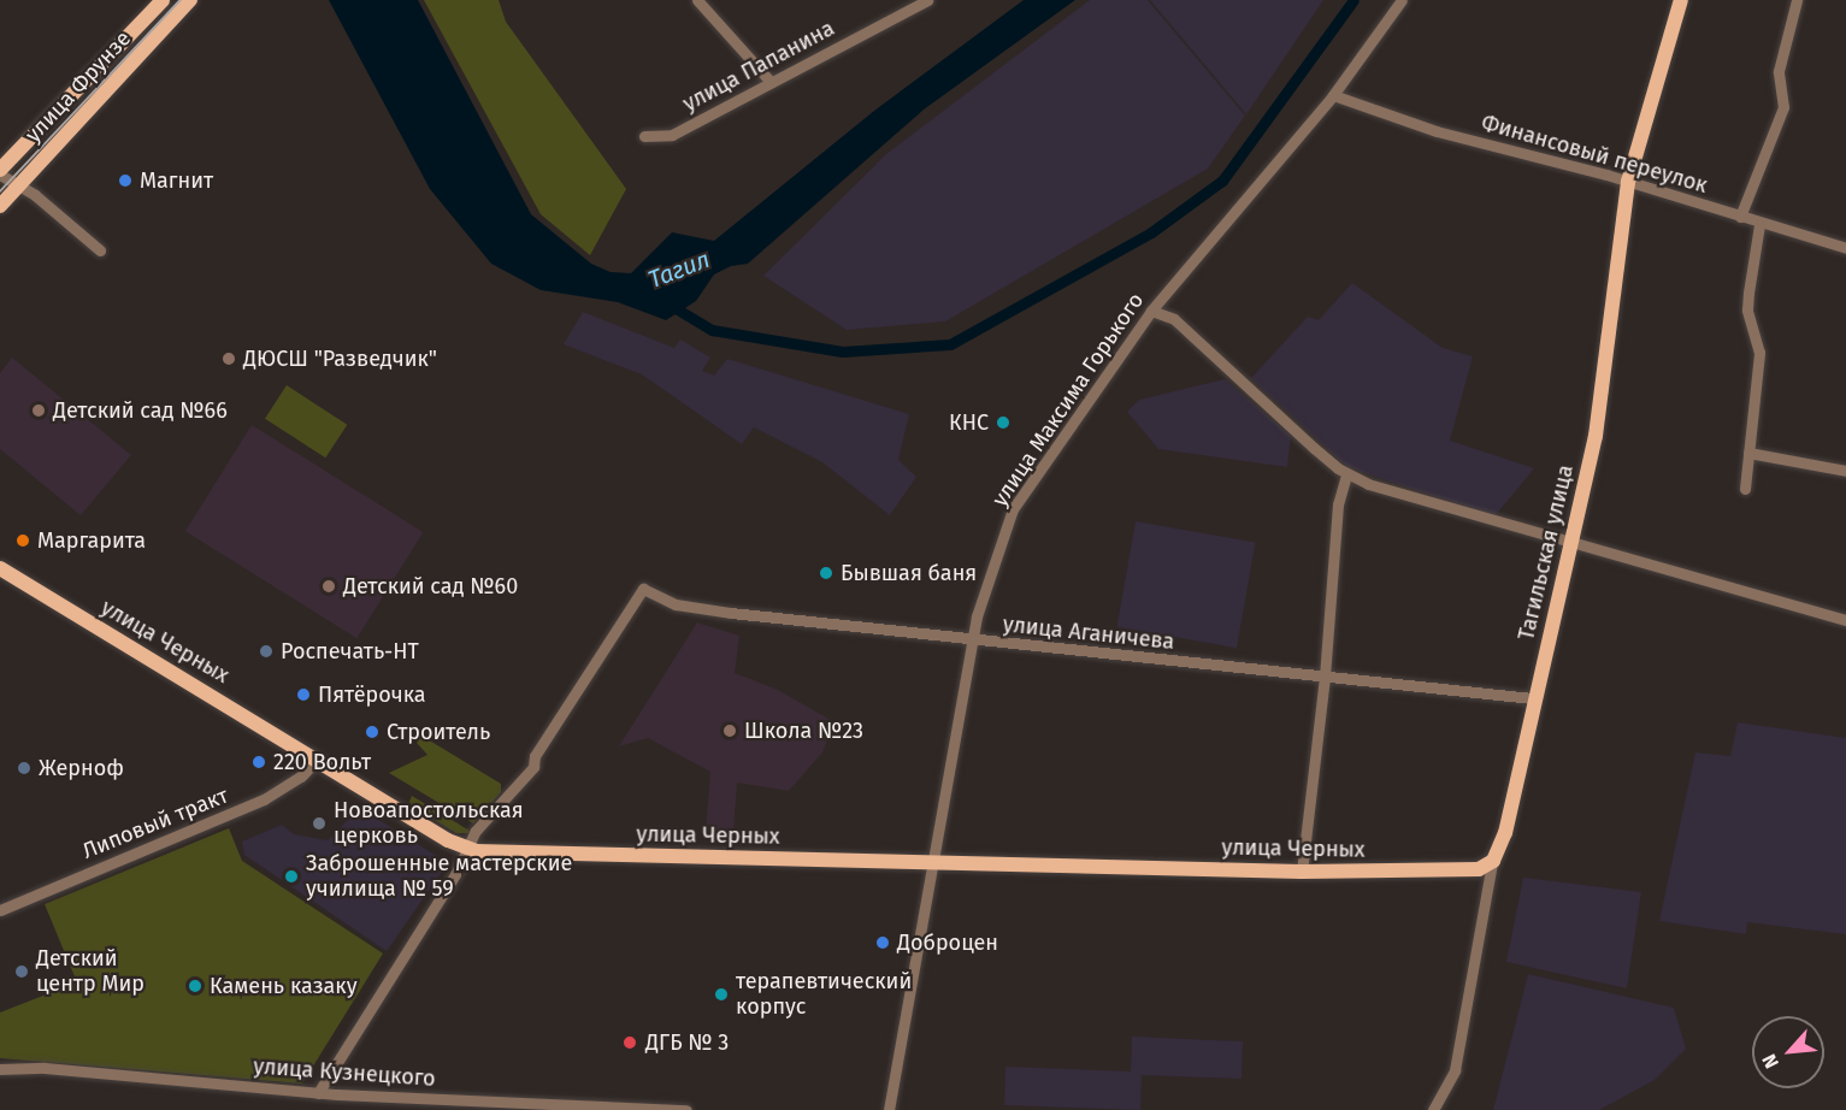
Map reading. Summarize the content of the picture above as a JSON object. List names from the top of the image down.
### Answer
{
  "streets": {
    "main road": ["улица Фрунзе", "Тагильская улица", "улица Черных"],
    "street": [
      "улица Папанина",
      "Финансовый переулок",
      "улица Максима Горького",
      "улица Аганичева",
      "Липовый тракт",
      "улица Кузнецкого"
    ]
  },
  "crossings": [
    ["Финансовый переулок", "улица Максима Горького"],
    ["Финансовый переулок", "Тагильская улица"],
    ["улица Максима Горького", "улица Аганичева"],
    ["улица Максима Горького", "улица Черных"],
    ["Тагильская улица", "улица Аганичева"],
    ["Тагильская улица", "улица Черных"],
    ["улица Аганичева", "улица Черных"],
    ["улица Черных", "Липовый тракт"]
  ],
  "water": ["Тагил"],
  "places": [
    "Магнит",
    "ДЮСШ \"Разведчик\"",
    "Детский сад №66",
    "КНС",
    "Маргарита",
    "Бывшая баня",
    "Детский сад №60",
    "Роспечать-НТ",
    "Пятёрочка",
    "Школа №23",
    "Строитель",
    "220 Вольт",
    "Жерноф",
    "Новоапостольская церковь",
    "Заброшенные мастерские училища № 59",
    "Доброцен",
    "Детский центр Мир",
    "Камень казаку",
    "терапевтический корпус",
    "ДГБ № 3"
  ],
  "north": "bottom left"
}
